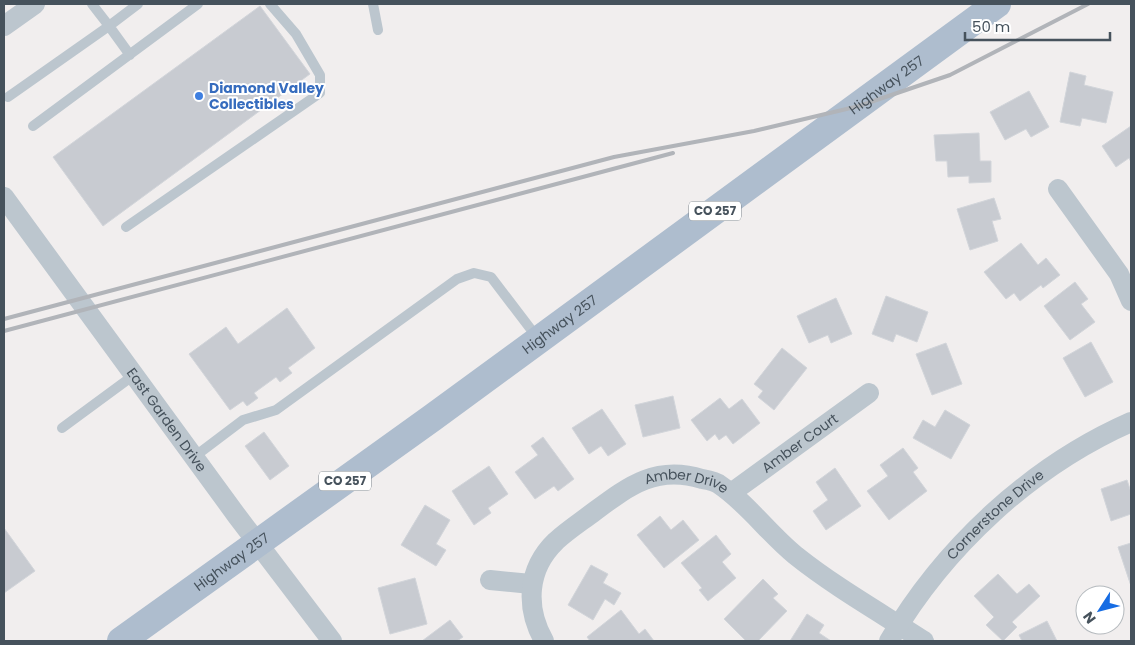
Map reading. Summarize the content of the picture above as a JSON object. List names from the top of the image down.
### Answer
{
  "streets": {
    "main road": ["Highway 257", "CO 257"],
    "street": [
      "East Garden Drive",
      "Amber Court",
      "Amber Drive",
      "Cornerstone Drive"
    ]
  },
  "crossings": [
    ["Highway 257", "East Garden Drive"],
    ["Amber Court", "Amber Drive"],
    ["Amber Drive", "Cornerstone Drive"]
  ],
  "places": ["Diamond Valley Collectibles"],
  "scale_bar": "50 m",
  "north": "bottom left"
}
